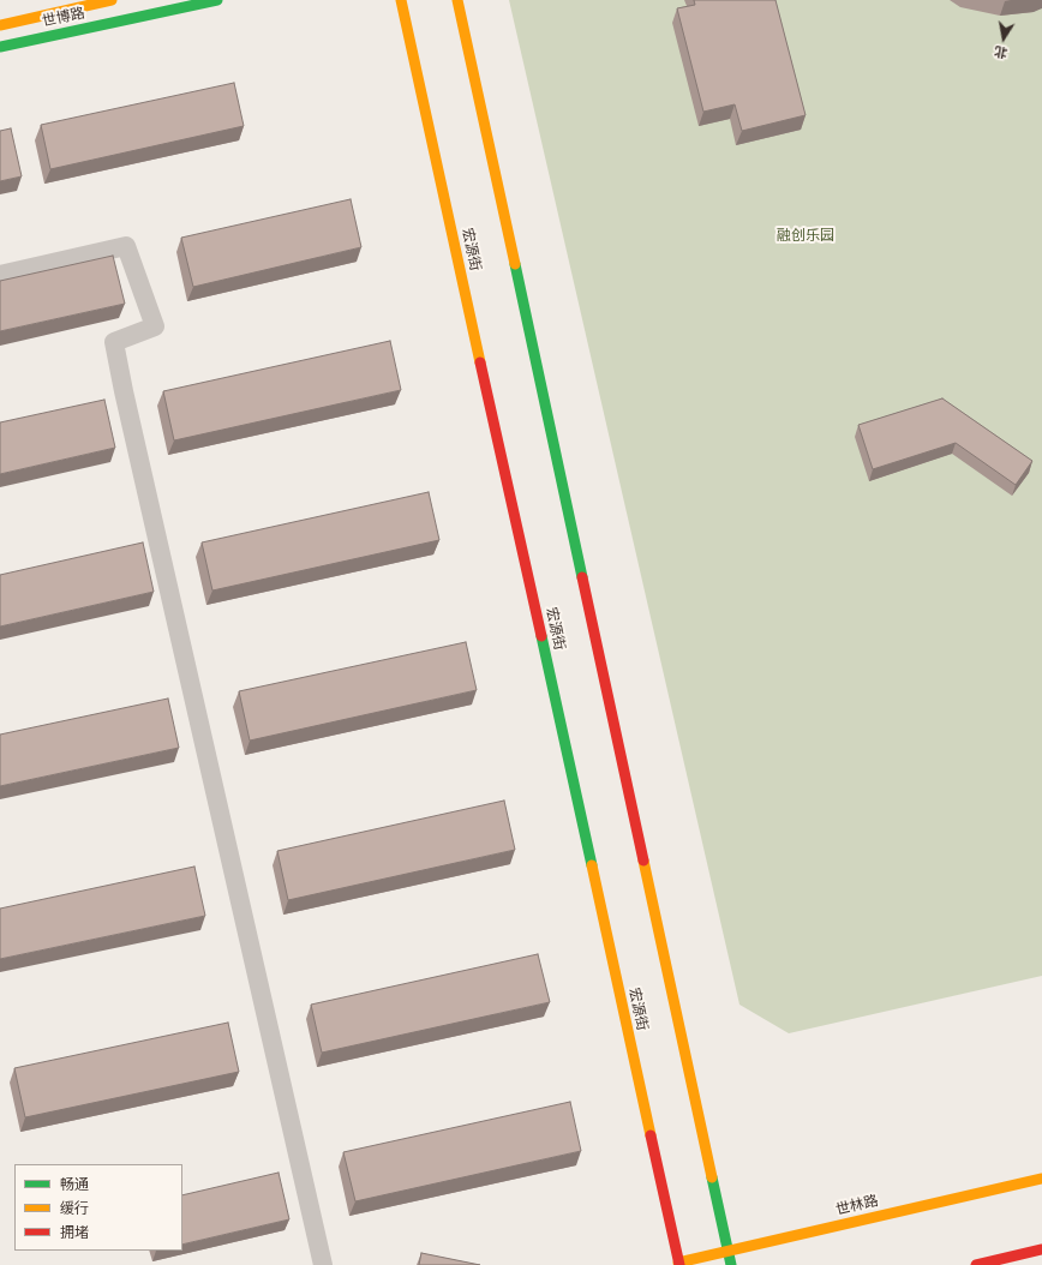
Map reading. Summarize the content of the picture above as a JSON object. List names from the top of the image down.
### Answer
{
  "streets": {
    "main road": ["世博路", "宏源街", "世林路"]
  },
  "crossings": [
    ["宏源街", "世林路"]
  ],
  "parks": ["融创乐园"],
  "legend": ["畅通", "缓行", "拥堵"],
  "north": "bottom"
}
